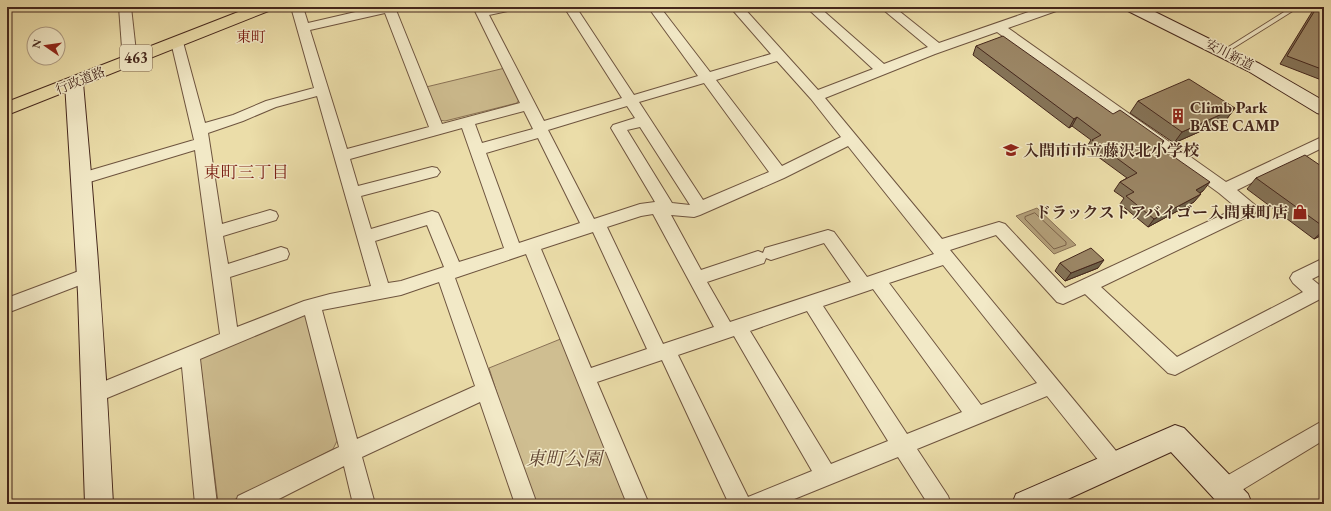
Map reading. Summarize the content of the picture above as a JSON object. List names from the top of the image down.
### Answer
{
  "streets": {
    "highway": ["463", "行政道路"],
    "street": ["安川新道"]
  },
  "districts": ["東町", "東町三丁目"],
  "parks": ["東町公園"],
  "places": {
    "building": ["Climb Park BASE CAMP"],
    "school or university": ["入間市市立藤沢北小学校"],
    "shop": ["ドラックストアバイゴー入間東町店"]
  },
  "north": "left"
}
